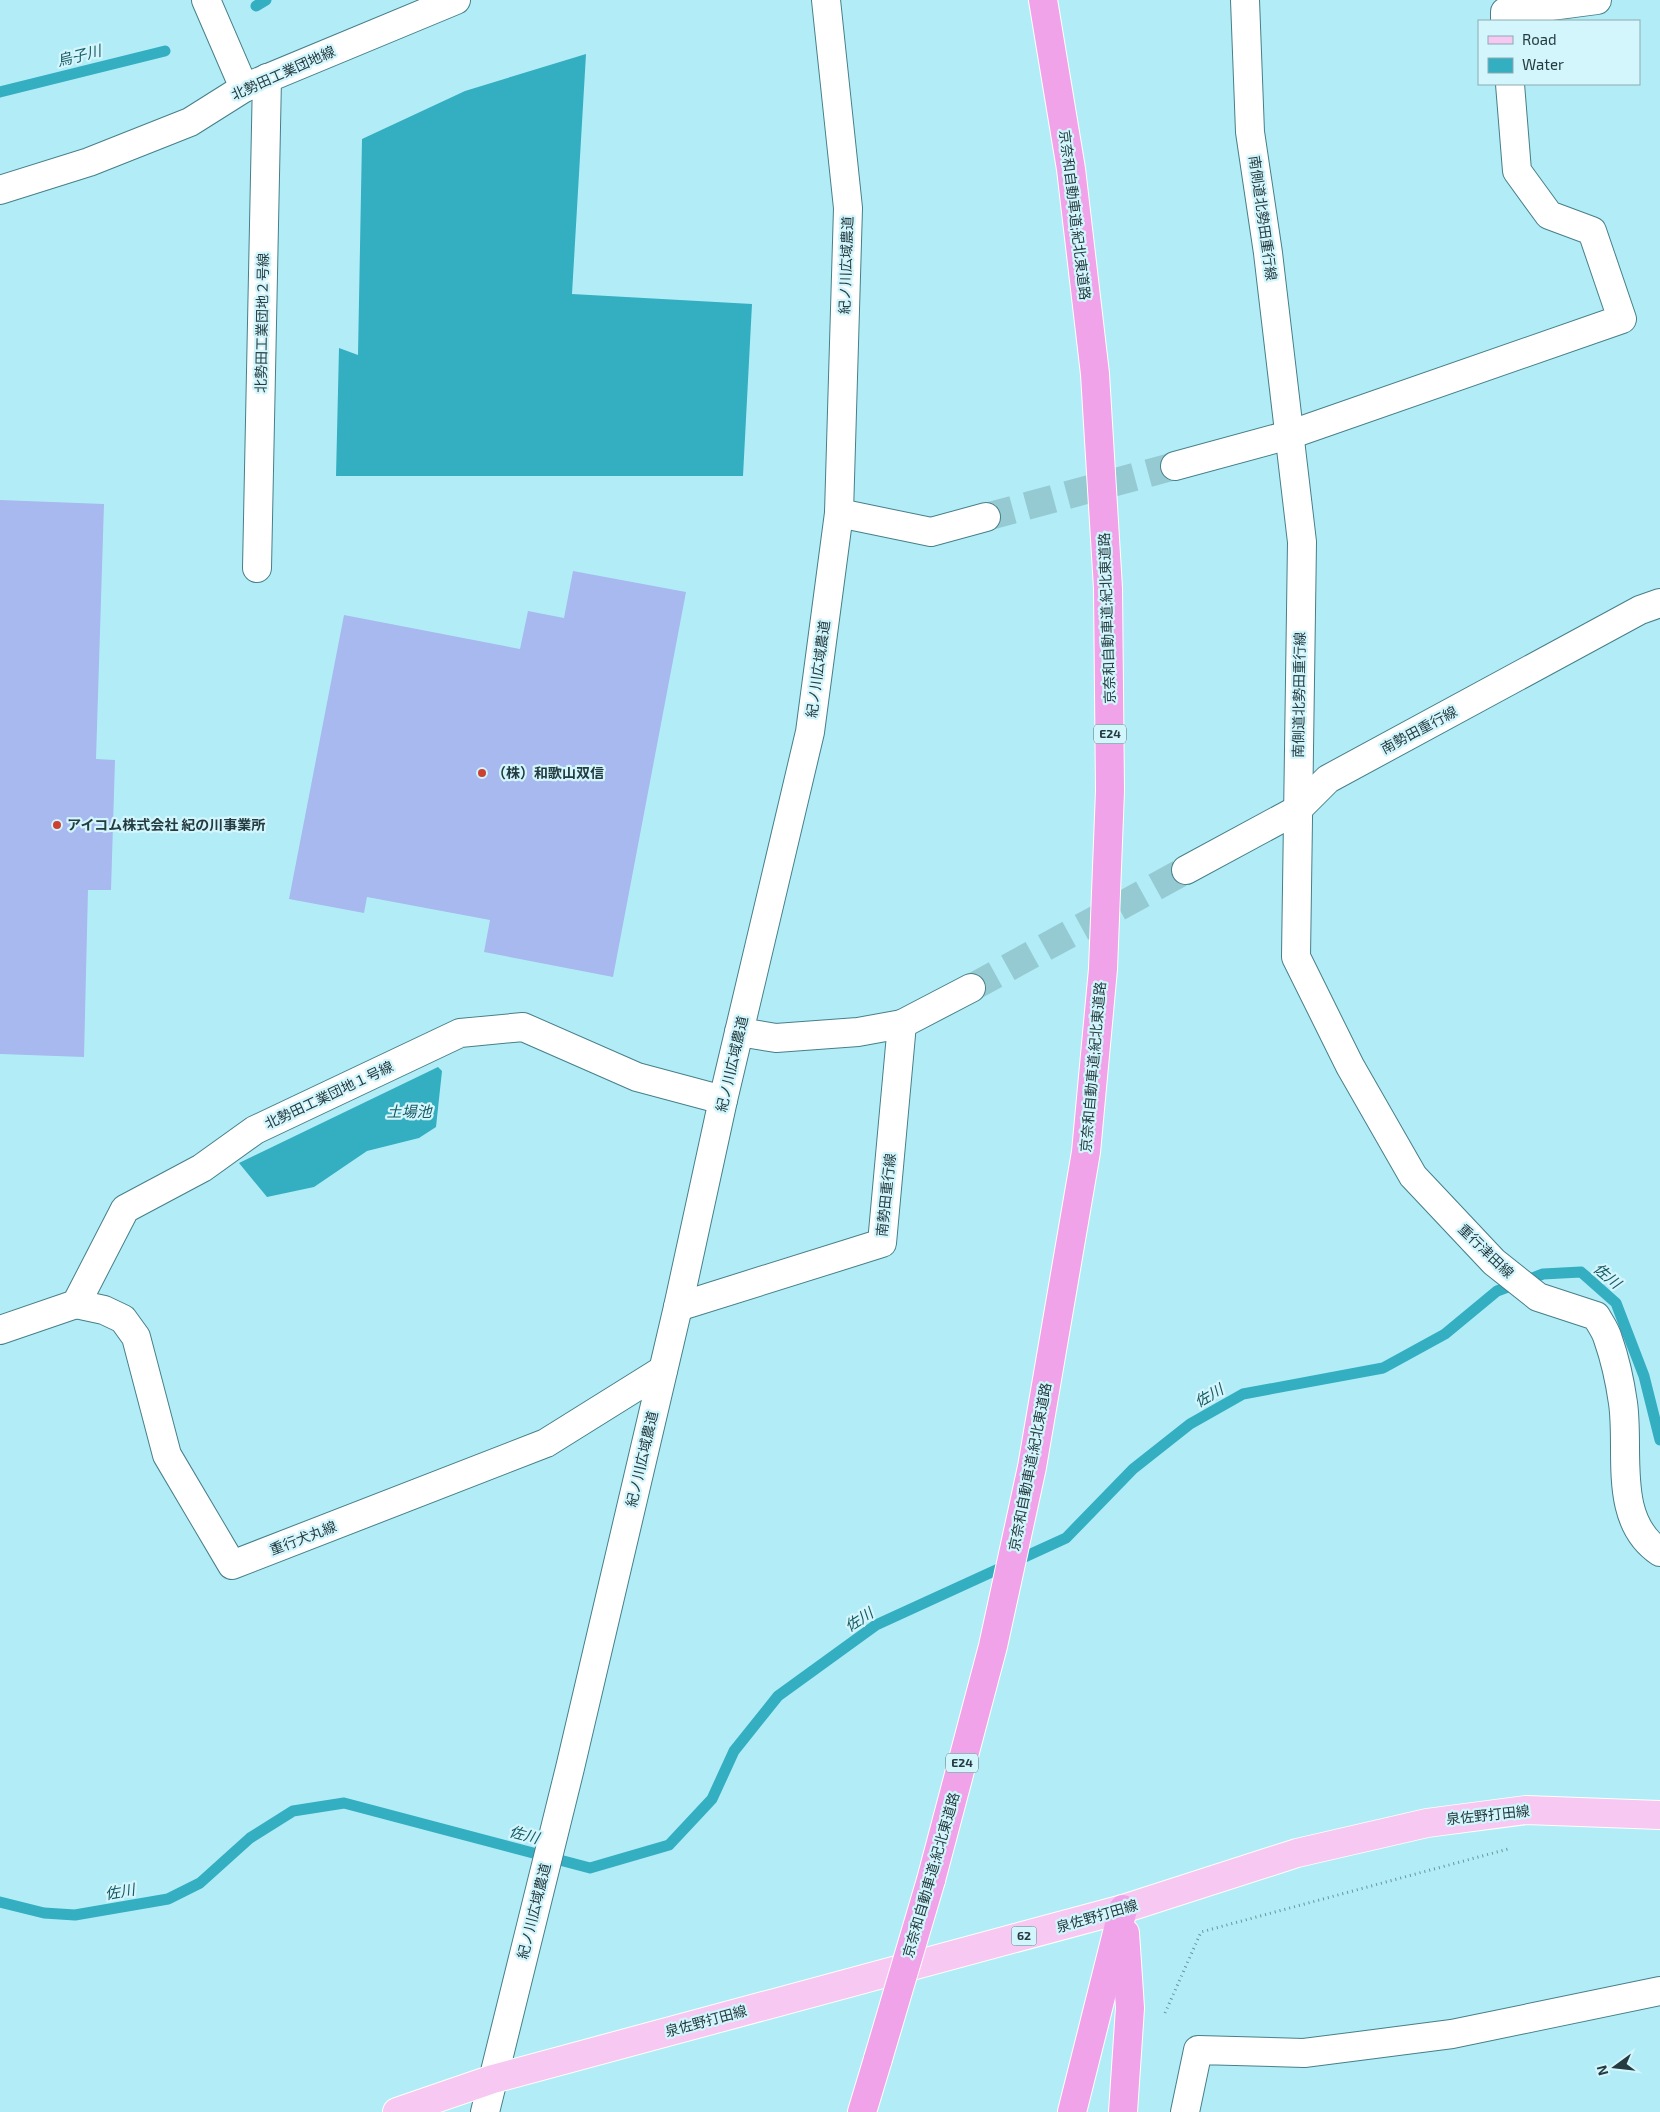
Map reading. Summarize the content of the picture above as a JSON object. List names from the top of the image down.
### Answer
{
  "streets": {
    "highway": ["京奈和自動車道;紀北東道路", "E24"],
    "main road": ["泉佐野打田線", "62"],
    "street": [
      "北勢田工業団地線",
      "南側道北勢田重行線",
      "紀ノ川広域農道",
      "北勢田工業団地２号線",
      "南勢田重行線",
      "北勢田工業団地１号線",
      "重行津田線",
      "重行犬丸線"
    ]
  },
  "crossings": [
    ["北勢田工業団地線", "北勢田工業団地２号線"],
    ["南側道北勢田重行線", "南勢田重行線"],
    ["南側道北勢田重行線", "重行津田線"],
    ["紀ノ川広域農道", "南勢田重行線"],
    ["紀ノ川広域農道", "北勢田工業団地１号線"],
    ["紀ノ川広域農道", "重行犬丸線"],
    ["紀ノ川広域農道", "泉佐野打田線"],
    ["北勢田工業団地１号線", "重行犬丸線"]
  ],
  "water": ["烏子川", "土場池", "佐川"],
  "places": ["（株）和歌山双信", "アイコム株式会社 紀の川事業所"],
  "legend": ["Road", "Water"],
  "north": "left"
}
